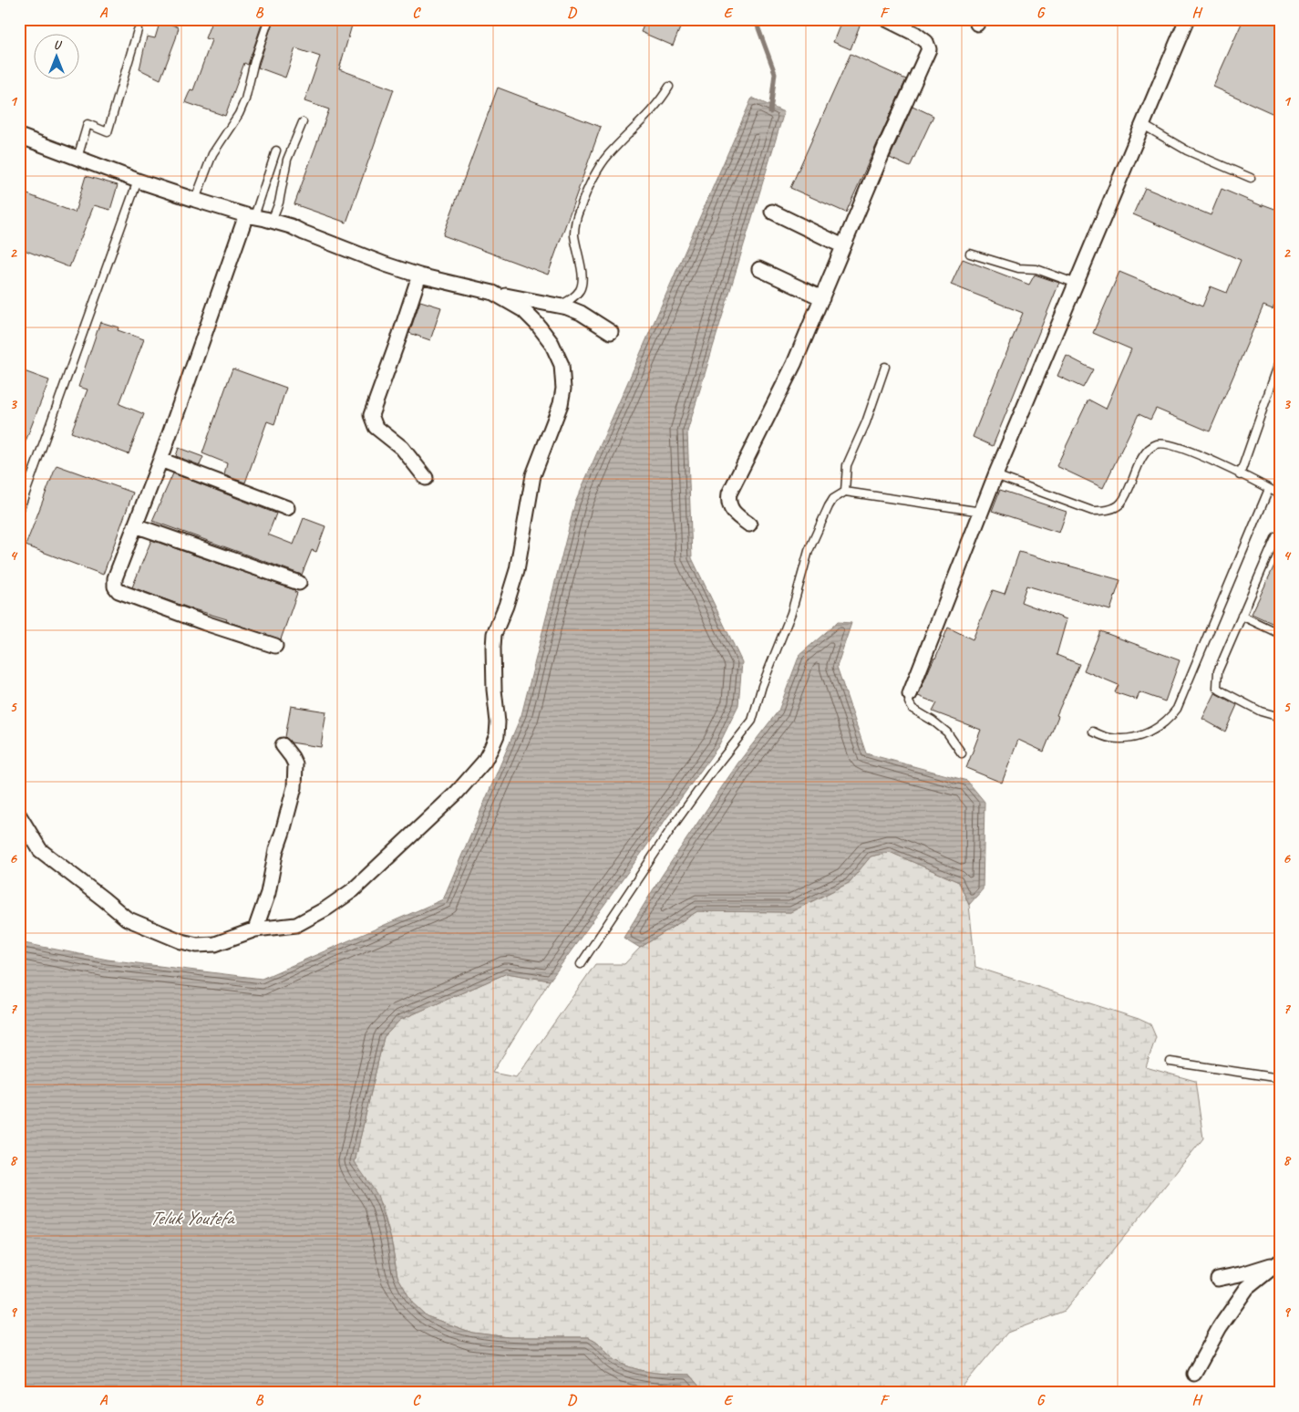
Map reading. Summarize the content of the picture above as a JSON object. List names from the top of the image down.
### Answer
{
  "water": ["Teluk Youtefa"],
  "north": "top",
  "grid": {
    "columns": [
      "A",
      "B",
      "C",
      "D",
      "E",
      "F",
      "G",
      "H"
    ],
    "rows": [
      "1",
      "2",
      "3",
      "4",
      "5",
      "6",
      "7",
      "8",
      "9"
    ]
  }
}
